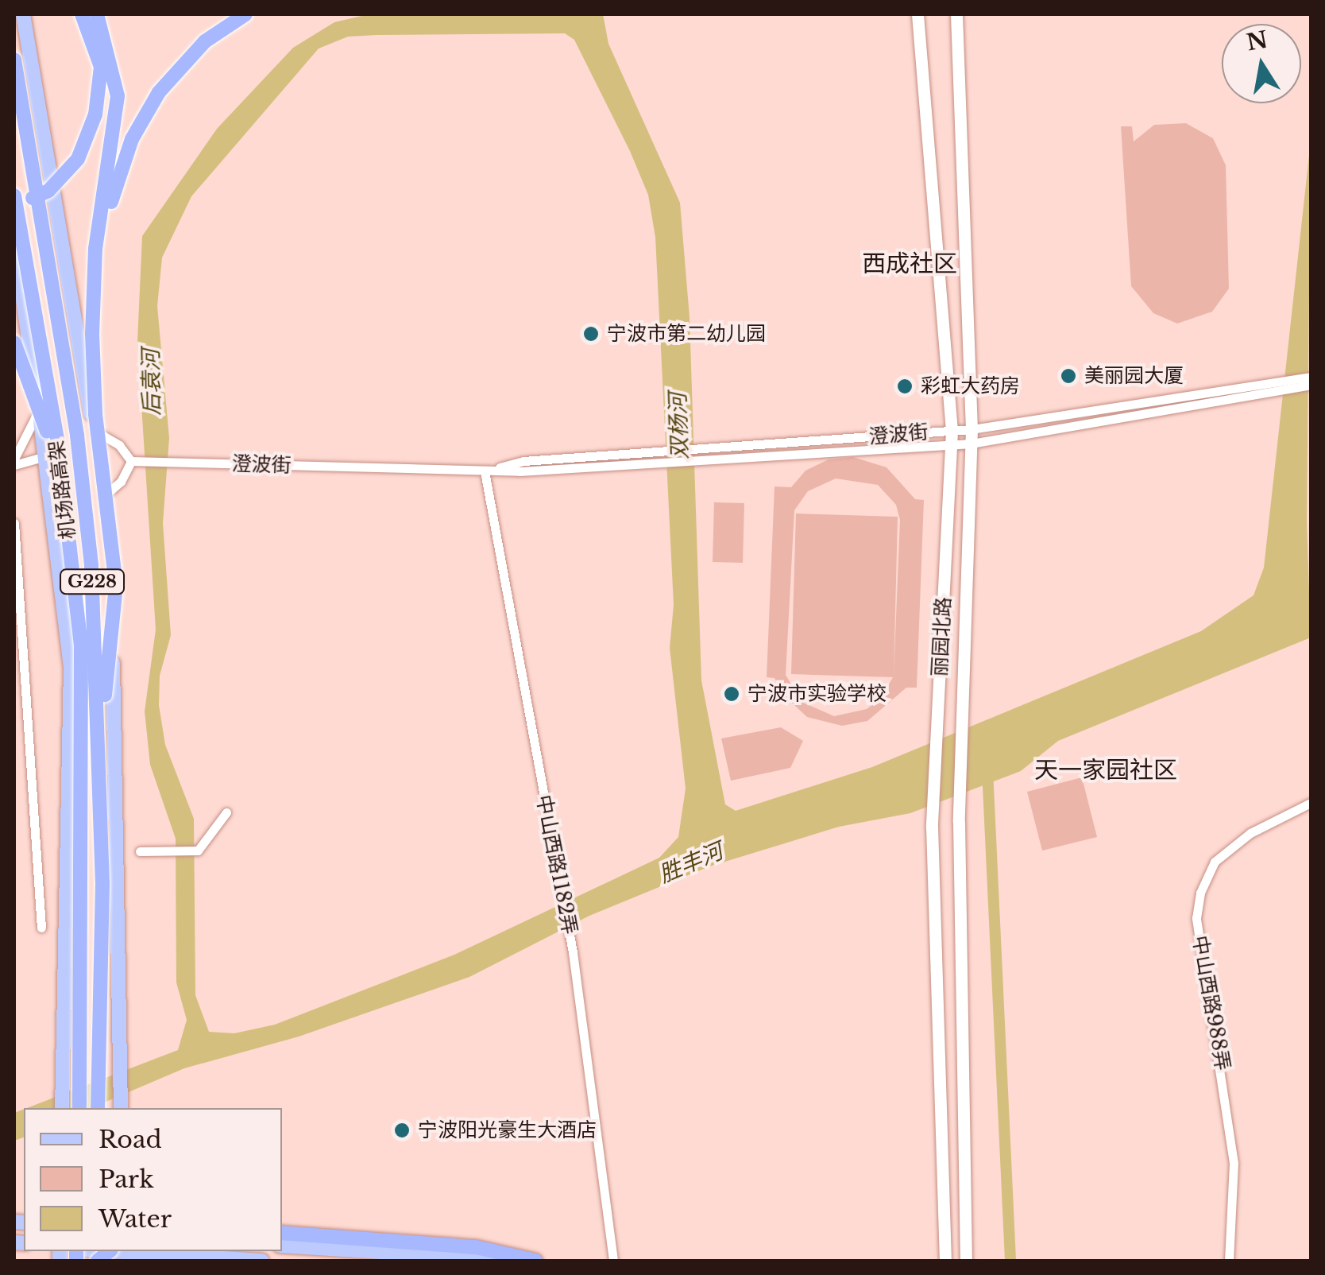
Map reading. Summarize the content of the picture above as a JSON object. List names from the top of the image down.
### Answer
{
  "streets": {
    "highway": ["机场路高架", "G228"],
    "main road": ["丽园北路"],
    "street": ["澄波街", "中山西路1182弄", "中山西路988弄"]
  },
  "crossings": [
    ["澄波街", "丽园北路"],
    ["澄波街", "中山西路1182弄"]
  ],
  "districts": ["西成社区", "天一家园社区"],
  "water": ["后袁河", "双杨河", "胜丰河"],
  "places": [
    "宁波市第二幼儿园",
    "美丽园大厦",
    "彩虹大药房",
    "宁波市实验学校",
    "宁波阳光豪生大酒店"
  ],
  "legend": ["Road", "Park", "Water"],
  "north": "top"
}
